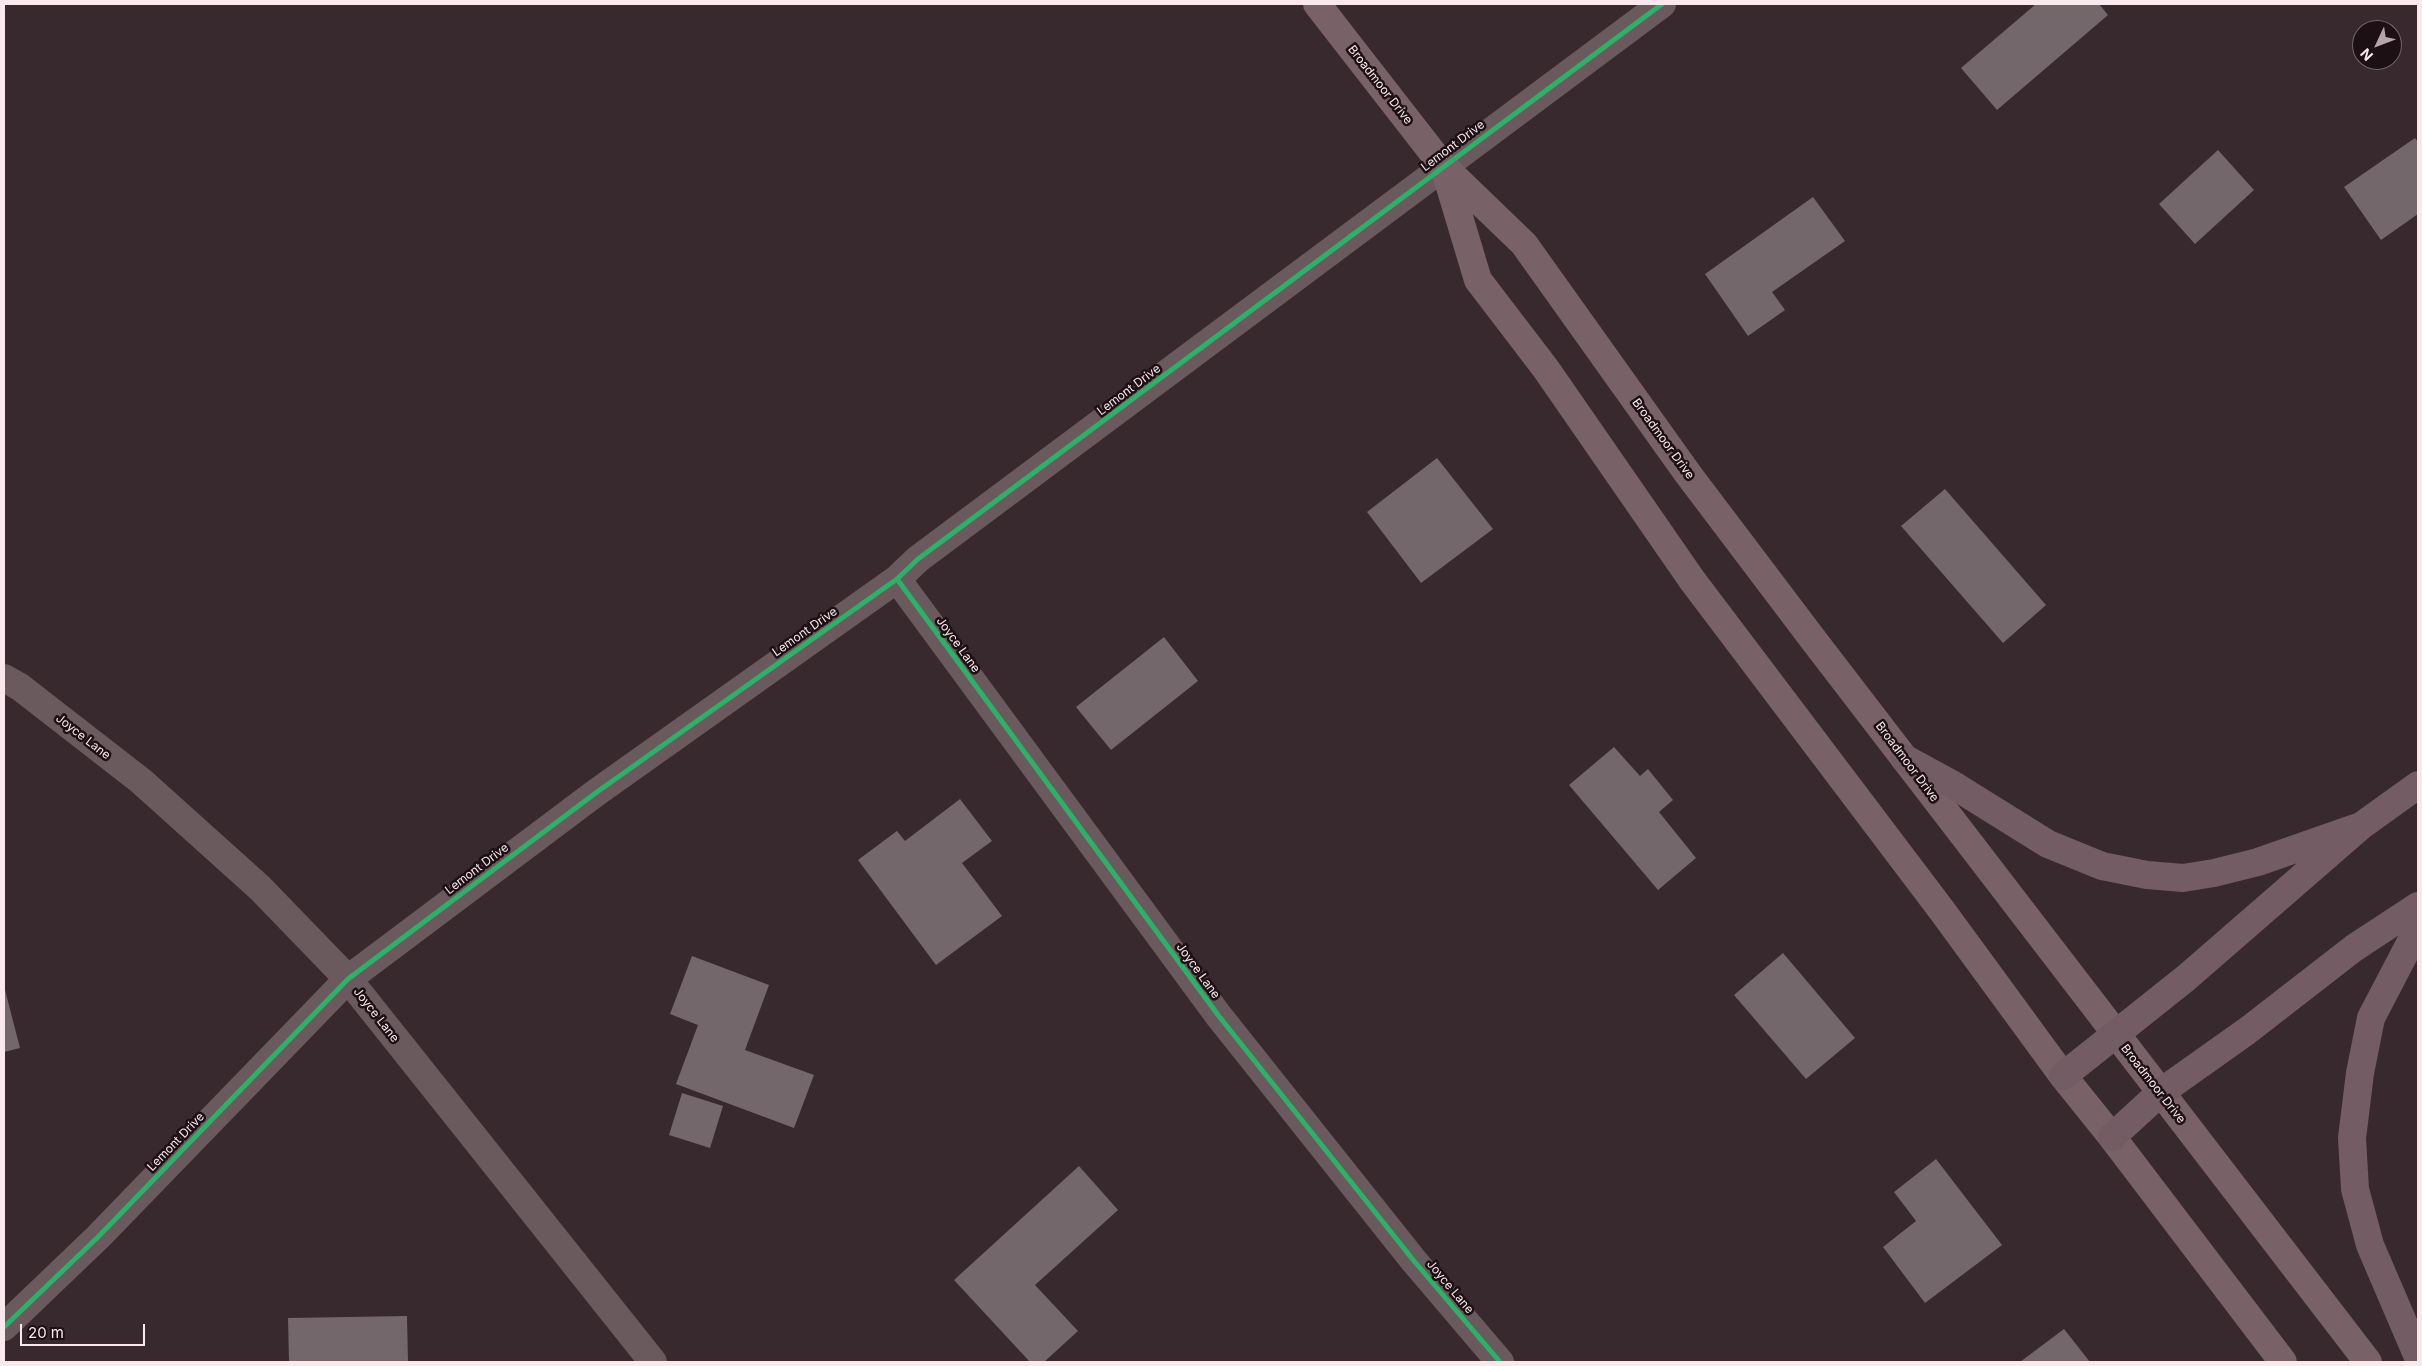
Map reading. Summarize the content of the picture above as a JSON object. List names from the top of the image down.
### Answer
{
  "streets": {
    "main road": ["Broadmoor Drive"],
    "street": ["Lemont Drive", "Joyce Lane"]
  },
  "crossings": [
    ["Broadmoor Drive", "Lemont Drive"],
    ["Lemont Drive", "Joyce Lane"]
  ],
  "scale_bar": "20 m",
  "north": "bottom left"
}
